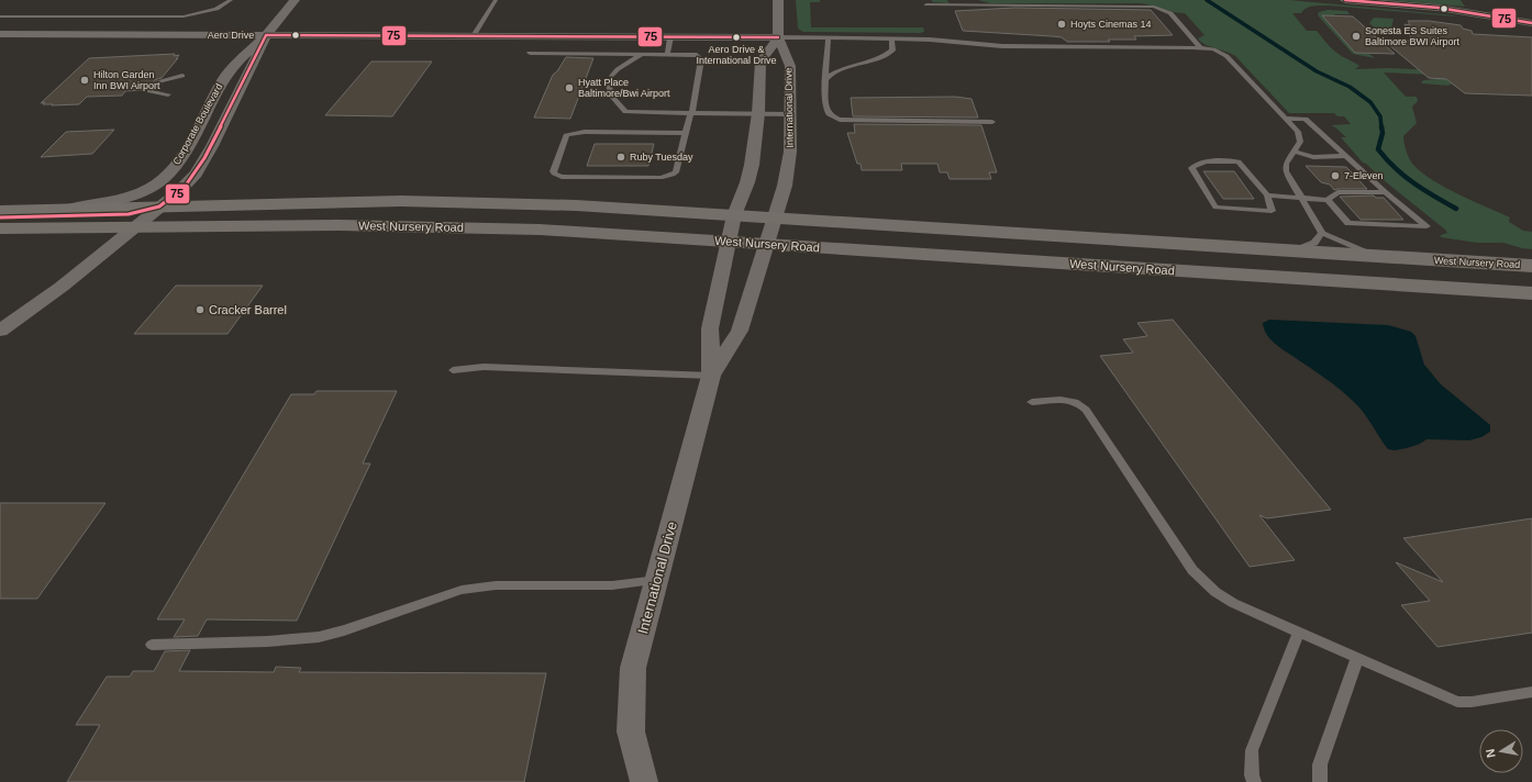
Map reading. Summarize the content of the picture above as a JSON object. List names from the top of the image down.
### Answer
{
  "streets": {
    "main road": ["West Nursery Road"],
    "street": ["Aero Drive", "International Drive", "Corporate Boulevard"]
  },
  "crossings": [
    ["Aero Drive", "International Drive"],
    ["Aero Drive", "Corporate Boulevard"],
    ["International Drive", "West Nursery Road"],
    ["Corporate Boulevard", "West Nursery Road"]
  ],
  "places": [
    "Hoyts Cinemas 14",
    "Sonesta ES Suites Baltimore BWI Airport",
    "Aero Drive & International Drive",
    "Hilton Garden Inn BWI Airport",
    "Hyatt Place Baltimore/Bwi Airport",
    "Ruby Tuesday",
    "7-Eleven",
    "Cracker Barrel"
  ],
  "lines": ["transit line 75"],
  "north": "left"
}
